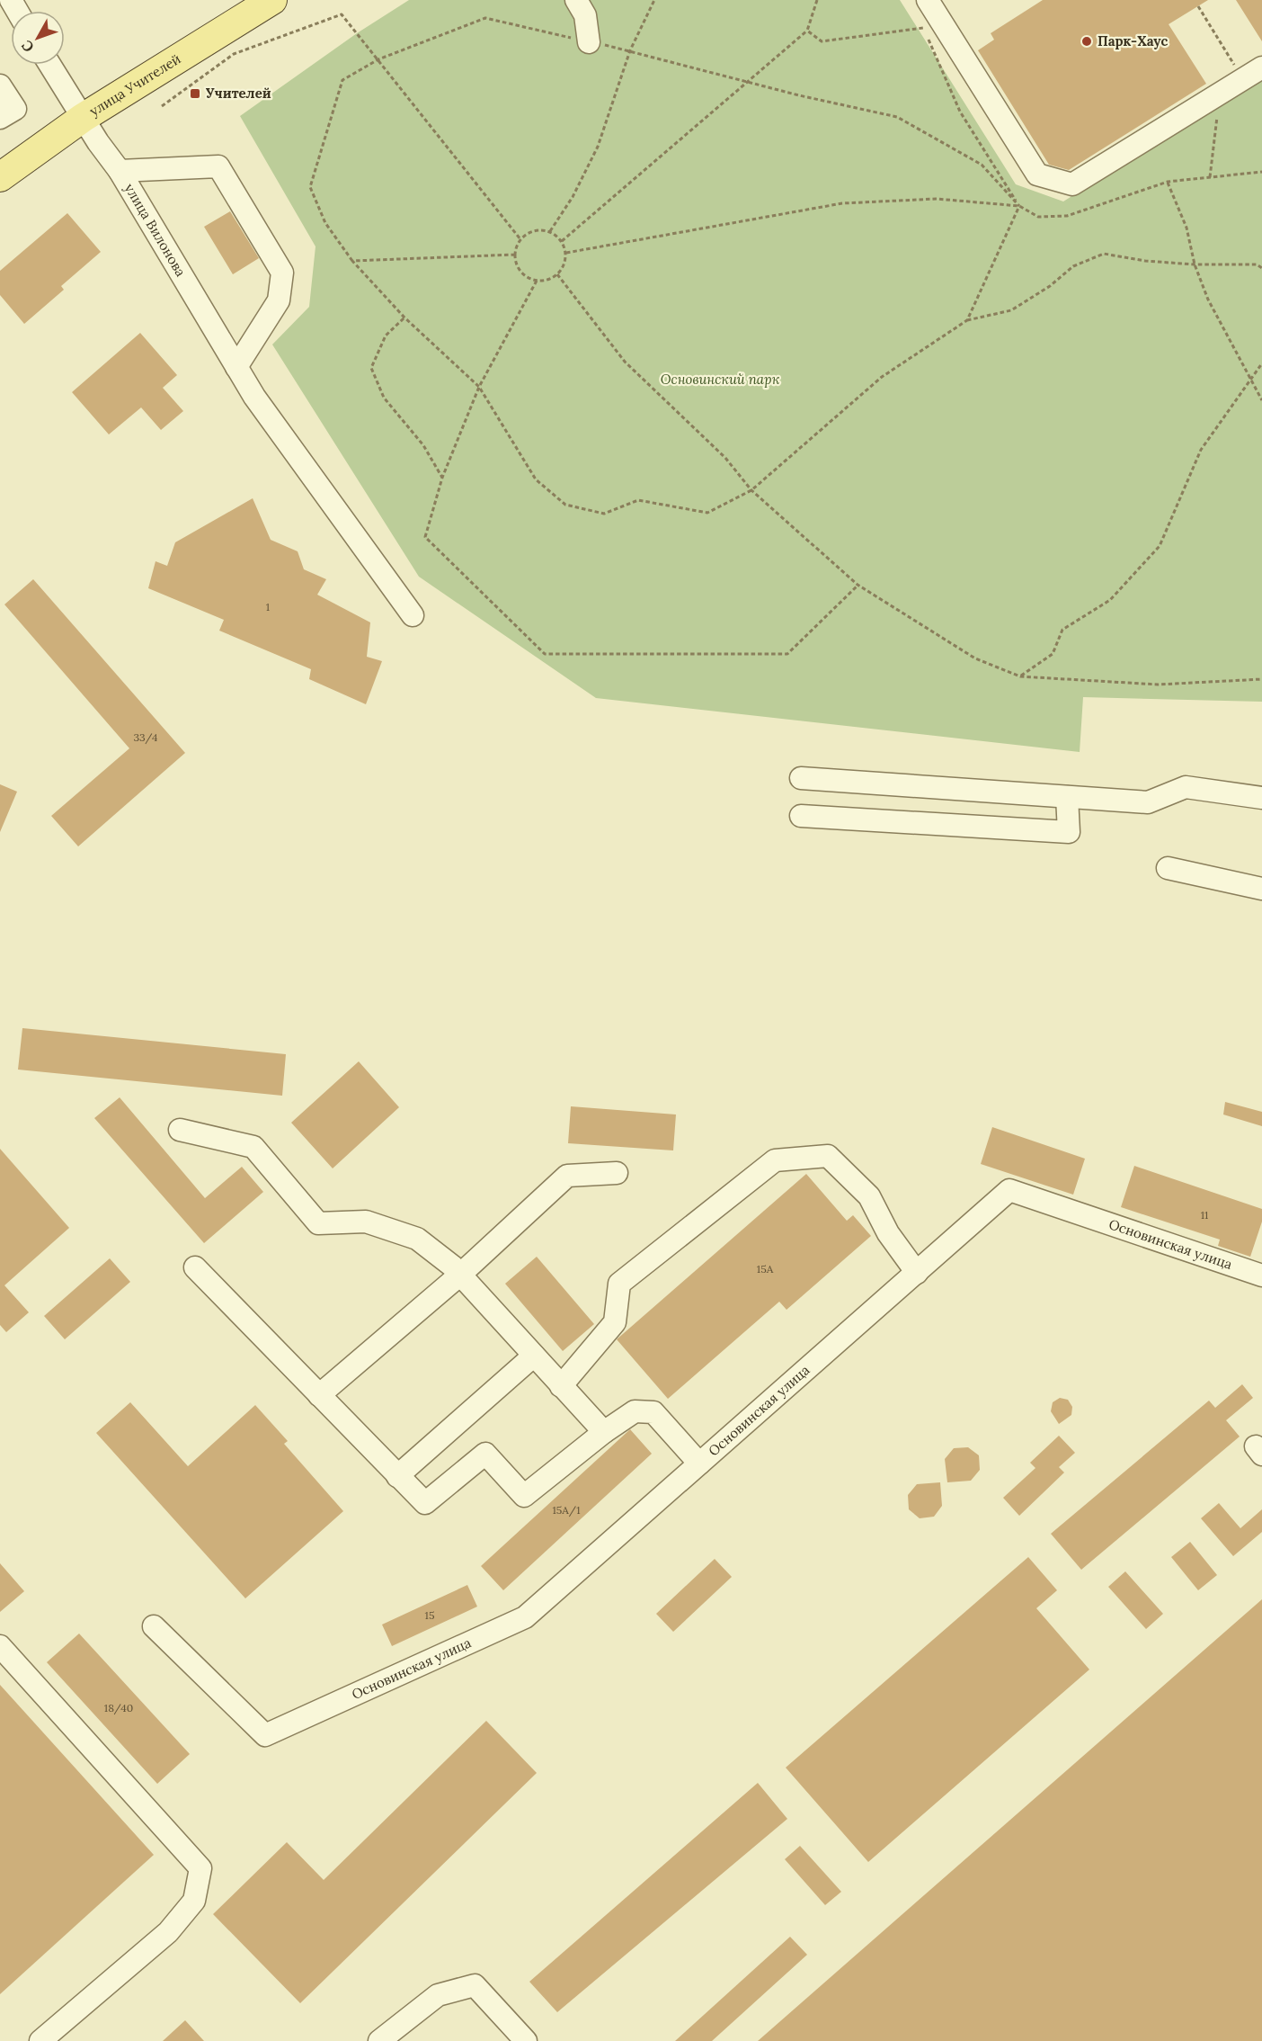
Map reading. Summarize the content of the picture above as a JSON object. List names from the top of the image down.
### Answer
{
  "streets": {
    "main road": ["улица Учителей"],
    "street": ["улица Вилонова", "Основинская улица"]
  },
  "crossings": [
    ["улица Учителей", "улица Вилонова"]
  ],
  "parks": ["Основинский парк"],
  "places": {
    "other": ["Парк-Хаус"],
    "transit": ["Учителей"]
  },
  "house_numbers": [
    "1",
    "33/4",
    "11",
    "15А",
    "15А/1",
    "15",
    "18/40"
  ],
  "north": "bottom left"
}
